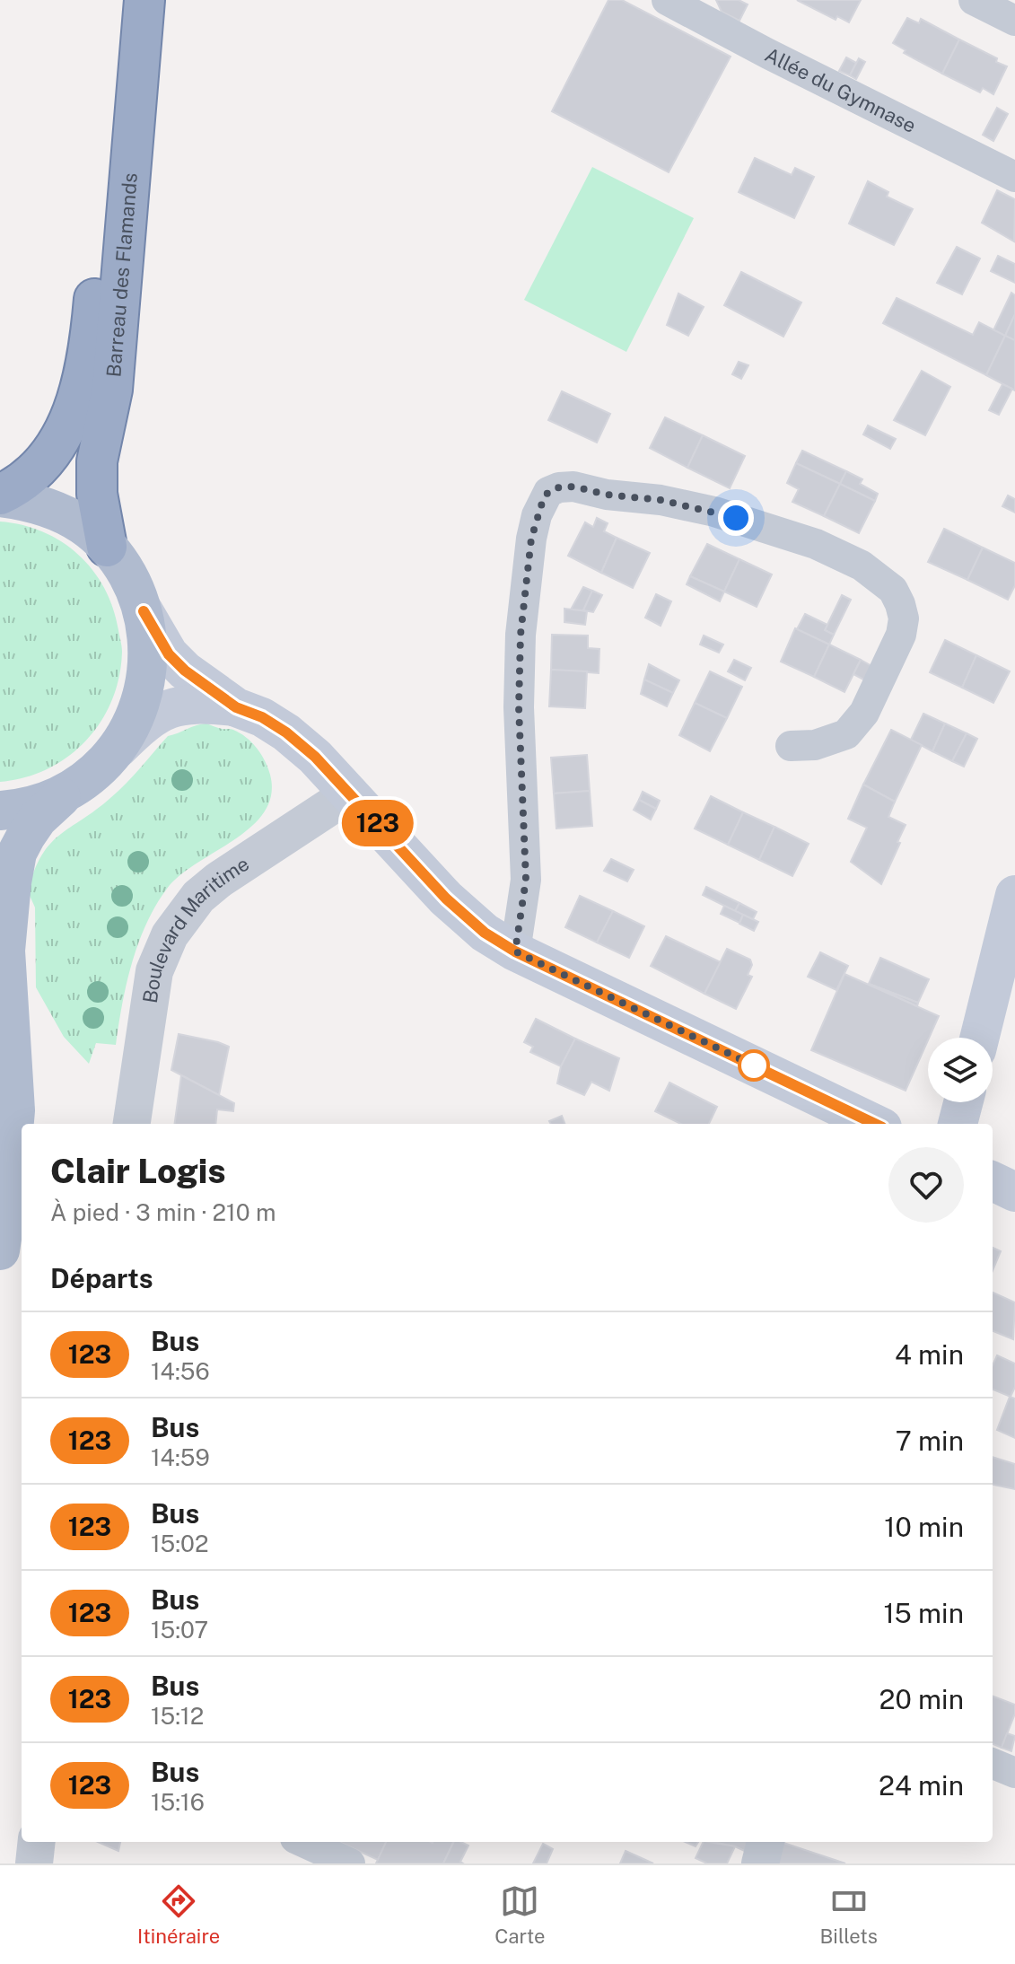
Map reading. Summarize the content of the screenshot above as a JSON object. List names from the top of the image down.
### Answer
{
  "streets": {
    "highway": ["Barreau des Flamands"],
    "street": ["Allée du Gymnase", "Boulevard Maritime"]
  },
  "lines": ["bus line 123"],
  "page": {
    "on_map": "123",
    "heading": [
      ["Clair Logis", "À pied · 3 min · 210 m"],
      "Départs"
    ],
    "list": [
      {
        "mark": "123",
        "name": "Bus",
        "note": "14:56",
        "value": "4 min"
      },
      {
        "mark": "123",
        "name": "Bus",
        "note": "14:59",
        "value": "7 min"
      },
      {
        "mark": "123",
        "name": "Bus",
        "note": "15:02",
        "value": "10 min"
      },
      {
        "mark": "123",
        "name": "Bus",
        "note": "15:07",
        "value": "15 min"
      },
      {
        "mark": "123",
        "name": "Bus",
        "note": "15:12",
        "value": "20 min"
      },
      {
        "mark": "123",
        "name": "Bus",
        "note": "15:16",
        "value": "24 min"
      }
    ],
    "tabs": ["Itinéraire", "Carte", "Billets"]
  }
}
